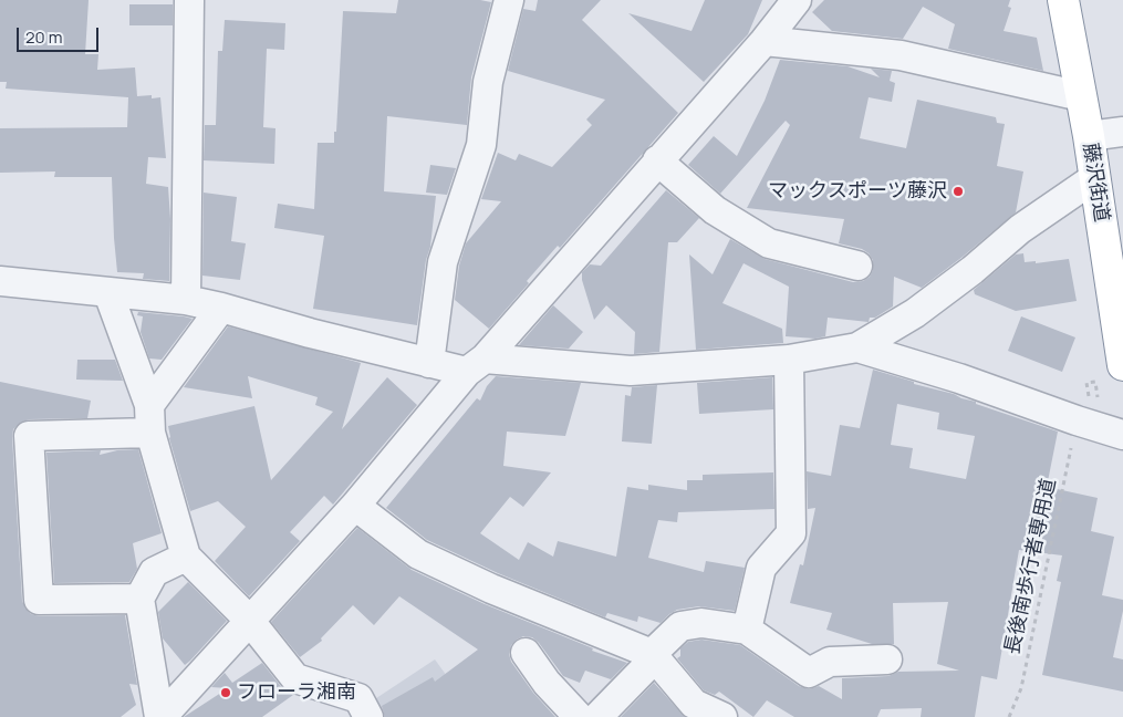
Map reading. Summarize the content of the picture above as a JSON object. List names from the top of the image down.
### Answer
{
  "streets": {
    "highway": ["藤沢街道"],
    "path": ["長後南歩行者専用道"]
  },
  "places": ["マックスポーツ藤沢", "フローラ湘南"],
  "scale_bar": "20 m"
}
